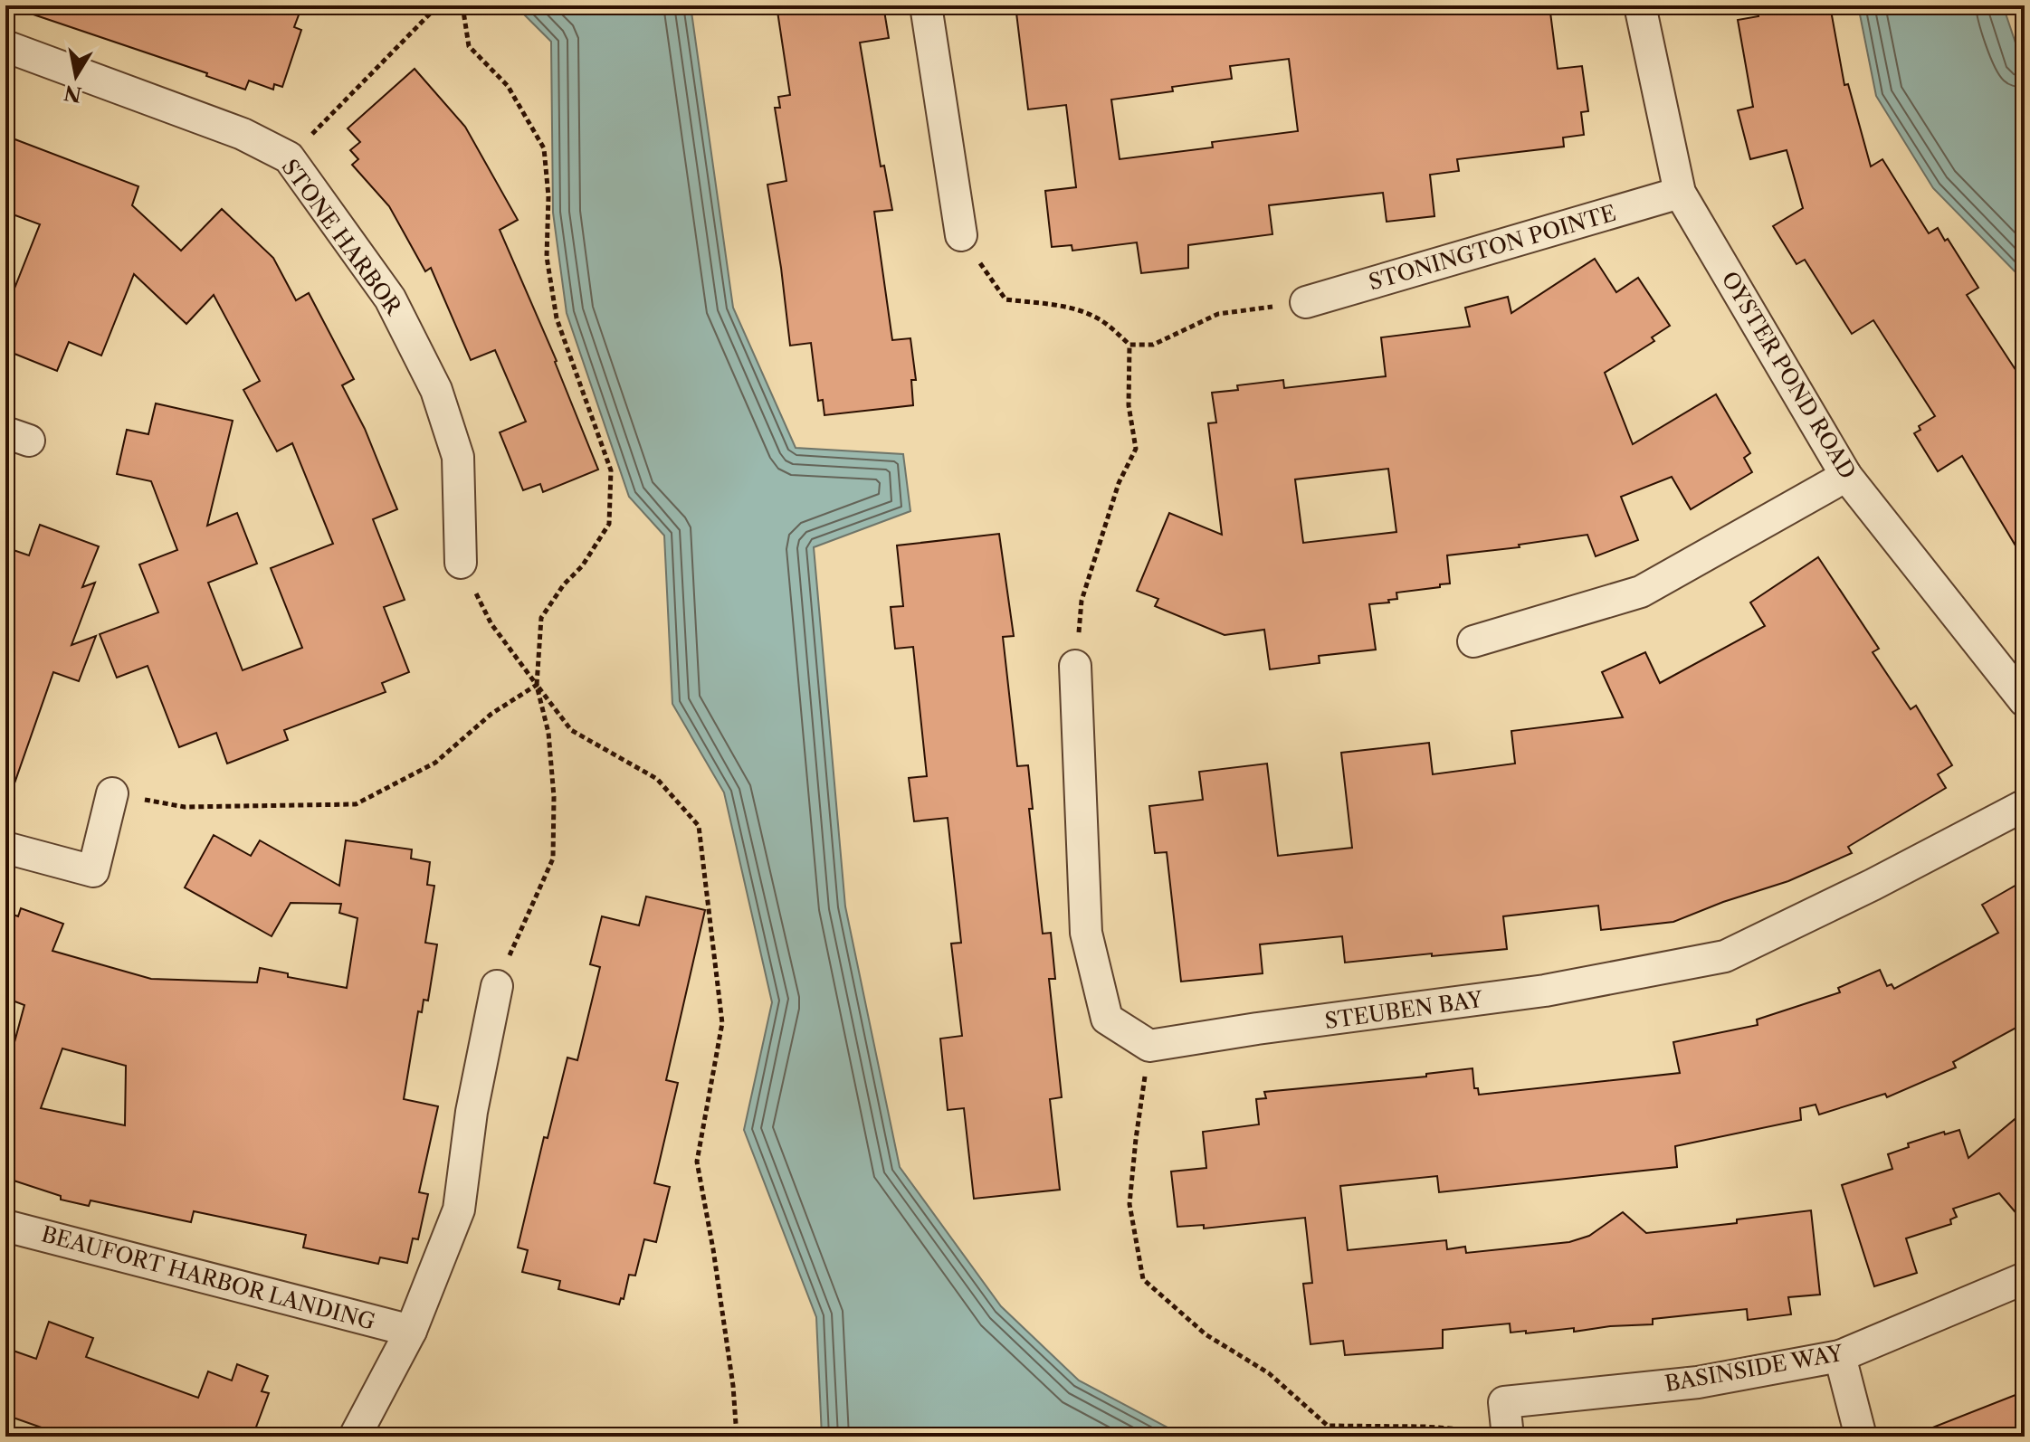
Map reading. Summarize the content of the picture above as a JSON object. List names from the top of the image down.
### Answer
{
  "streets": {
    "street": [
      "STONE HARBOR",
      "STONINGTON POINTE",
      "OYSTER POND ROAD",
      "STEUBEN BAY",
      "BEAUFORT HARBOR LANDING",
      "BASINSIDE WAY"
    ]
  },
  "crossings": [
    ["STONINGTON POINTE", "OYSTER POND ROAD"]
  ],
  "north": "bottom"
}
